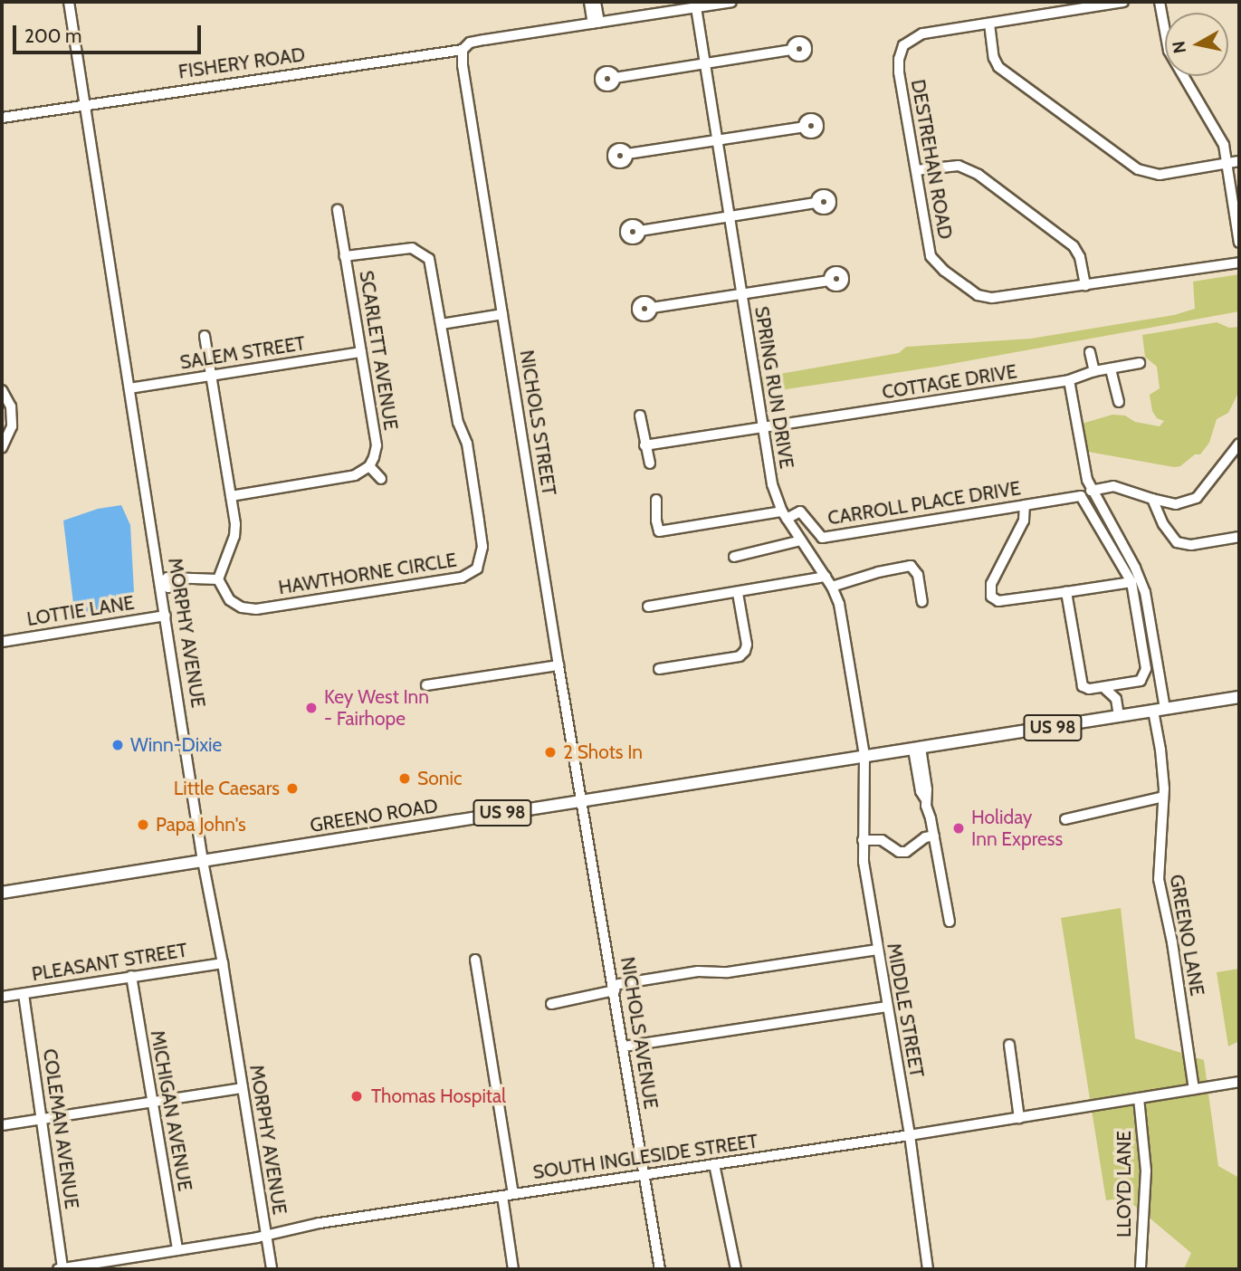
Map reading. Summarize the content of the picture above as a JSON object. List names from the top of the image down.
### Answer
{
  "streets": {
    "main road": ["US 98", "GREENO ROAD"],
    "street": [
      "FISHERY ROAD",
      "DESTREHAN ROAD",
      "SCARLETT AVENUE",
      "SALEM STREET",
      "COTTAGE DRIVE",
      "SPRING RUN DRIVE",
      "NICHOLS STREET",
      "CARROLL PLACE DRIVE",
      "HAWTHORNE CIRCLE",
      "LOTTIE LANE",
      "MORPHY AVENUE",
      "GREENO LANE",
      "PLEASANT STREET",
      "MIDDLE STREET",
      "NICHOLS AVENUE",
      "MICHIGAN AVENUE",
      "COLEMAN AVENUE",
      "SOUTH INGLESIDE STREET",
      "LLOYD LANE"
    ]
  },
  "crossings": [
    ["FISHERY ROAD", "SPRING RUN DRIVE"],
    ["FISHERY ROAD", "NICHOLS STREET"],
    ["FISHERY ROAD", "MORPHY AVENUE"],
    ["SCARLETT AVENUE", "SALEM STREET"],
    ["SALEM STREET", "MORPHY AVENUE"],
    ["COTTAGE DRIVE", "SPRING RUN DRIVE"],
    ["COTTAGE DRIVE", "GREENO LANE"],
    ["SPRING RUN DRIVE", "CARROLL PLACE DRIVE"],
    ["SPRING RUN DRIVE", "US 98"],
    ["SPRING RUN DRIVE", "GREENO ROAD"],
    ["SPRING RUN DRIVE", "MIDDLE STREET"],
    ["NICHOLS STREET", "GREENO ROAD"],
    ["NICHOLS STREET", "NICHOLS AVENUE"],
    ["LOTTIE LANE", "MORPHY AVENUE"],
    ["MORPHY AVENUE", "GREENO ROAD"],
    ["MORPHY AVENUE", "PLEASANT STREET"],
    ["MORPHY AVENUE", "SOUTH INGLESIDE STREET"],
    ["US 98", "GREENO ROAD"],
    ["US 98", "GREENO LANE"],
    ["US 98", "MIDDLE STREET"],
    ["GREENO ROAD", "MIDDLE STREET"],
    ["GREENO ROAD", "NICHOLS AVENUE"],
    ["GREENO LANE", "SOUTH INGLESIDE STREET"],
    ["PLEASANT STREET", "MICHIGAN AVENUE"],
    ["PLEASANT STREET", "COLEMAN AVENUE"],
    ["MIDDLE STREET", "SOUTH INGLESIDE STREET"],
    ["NICHOLS AVENUE", "SOUTH INGLESIDE STREET"],
    ["MICHIGAN AVENUE", "SOUTH INGLESIDE STREET"],
    ["COLEMAN AVENUE", "SOUTH INGLESIDE STREET"],
    ["SOUTH INGLESIDE STREET", "LLOYD LANE"]
  ],
  "places": [
    "Key West Inn - Fairhope",
    "Winn-Dixie",
    "2 Shots In",
    "Sonic",
    "Little Caesars",
    "Papa John's",
    "Holiday Inn Express",
    "Thomas Hospital"
  ],
  "scale_bar": "200 m",
  "north": "left"
}
